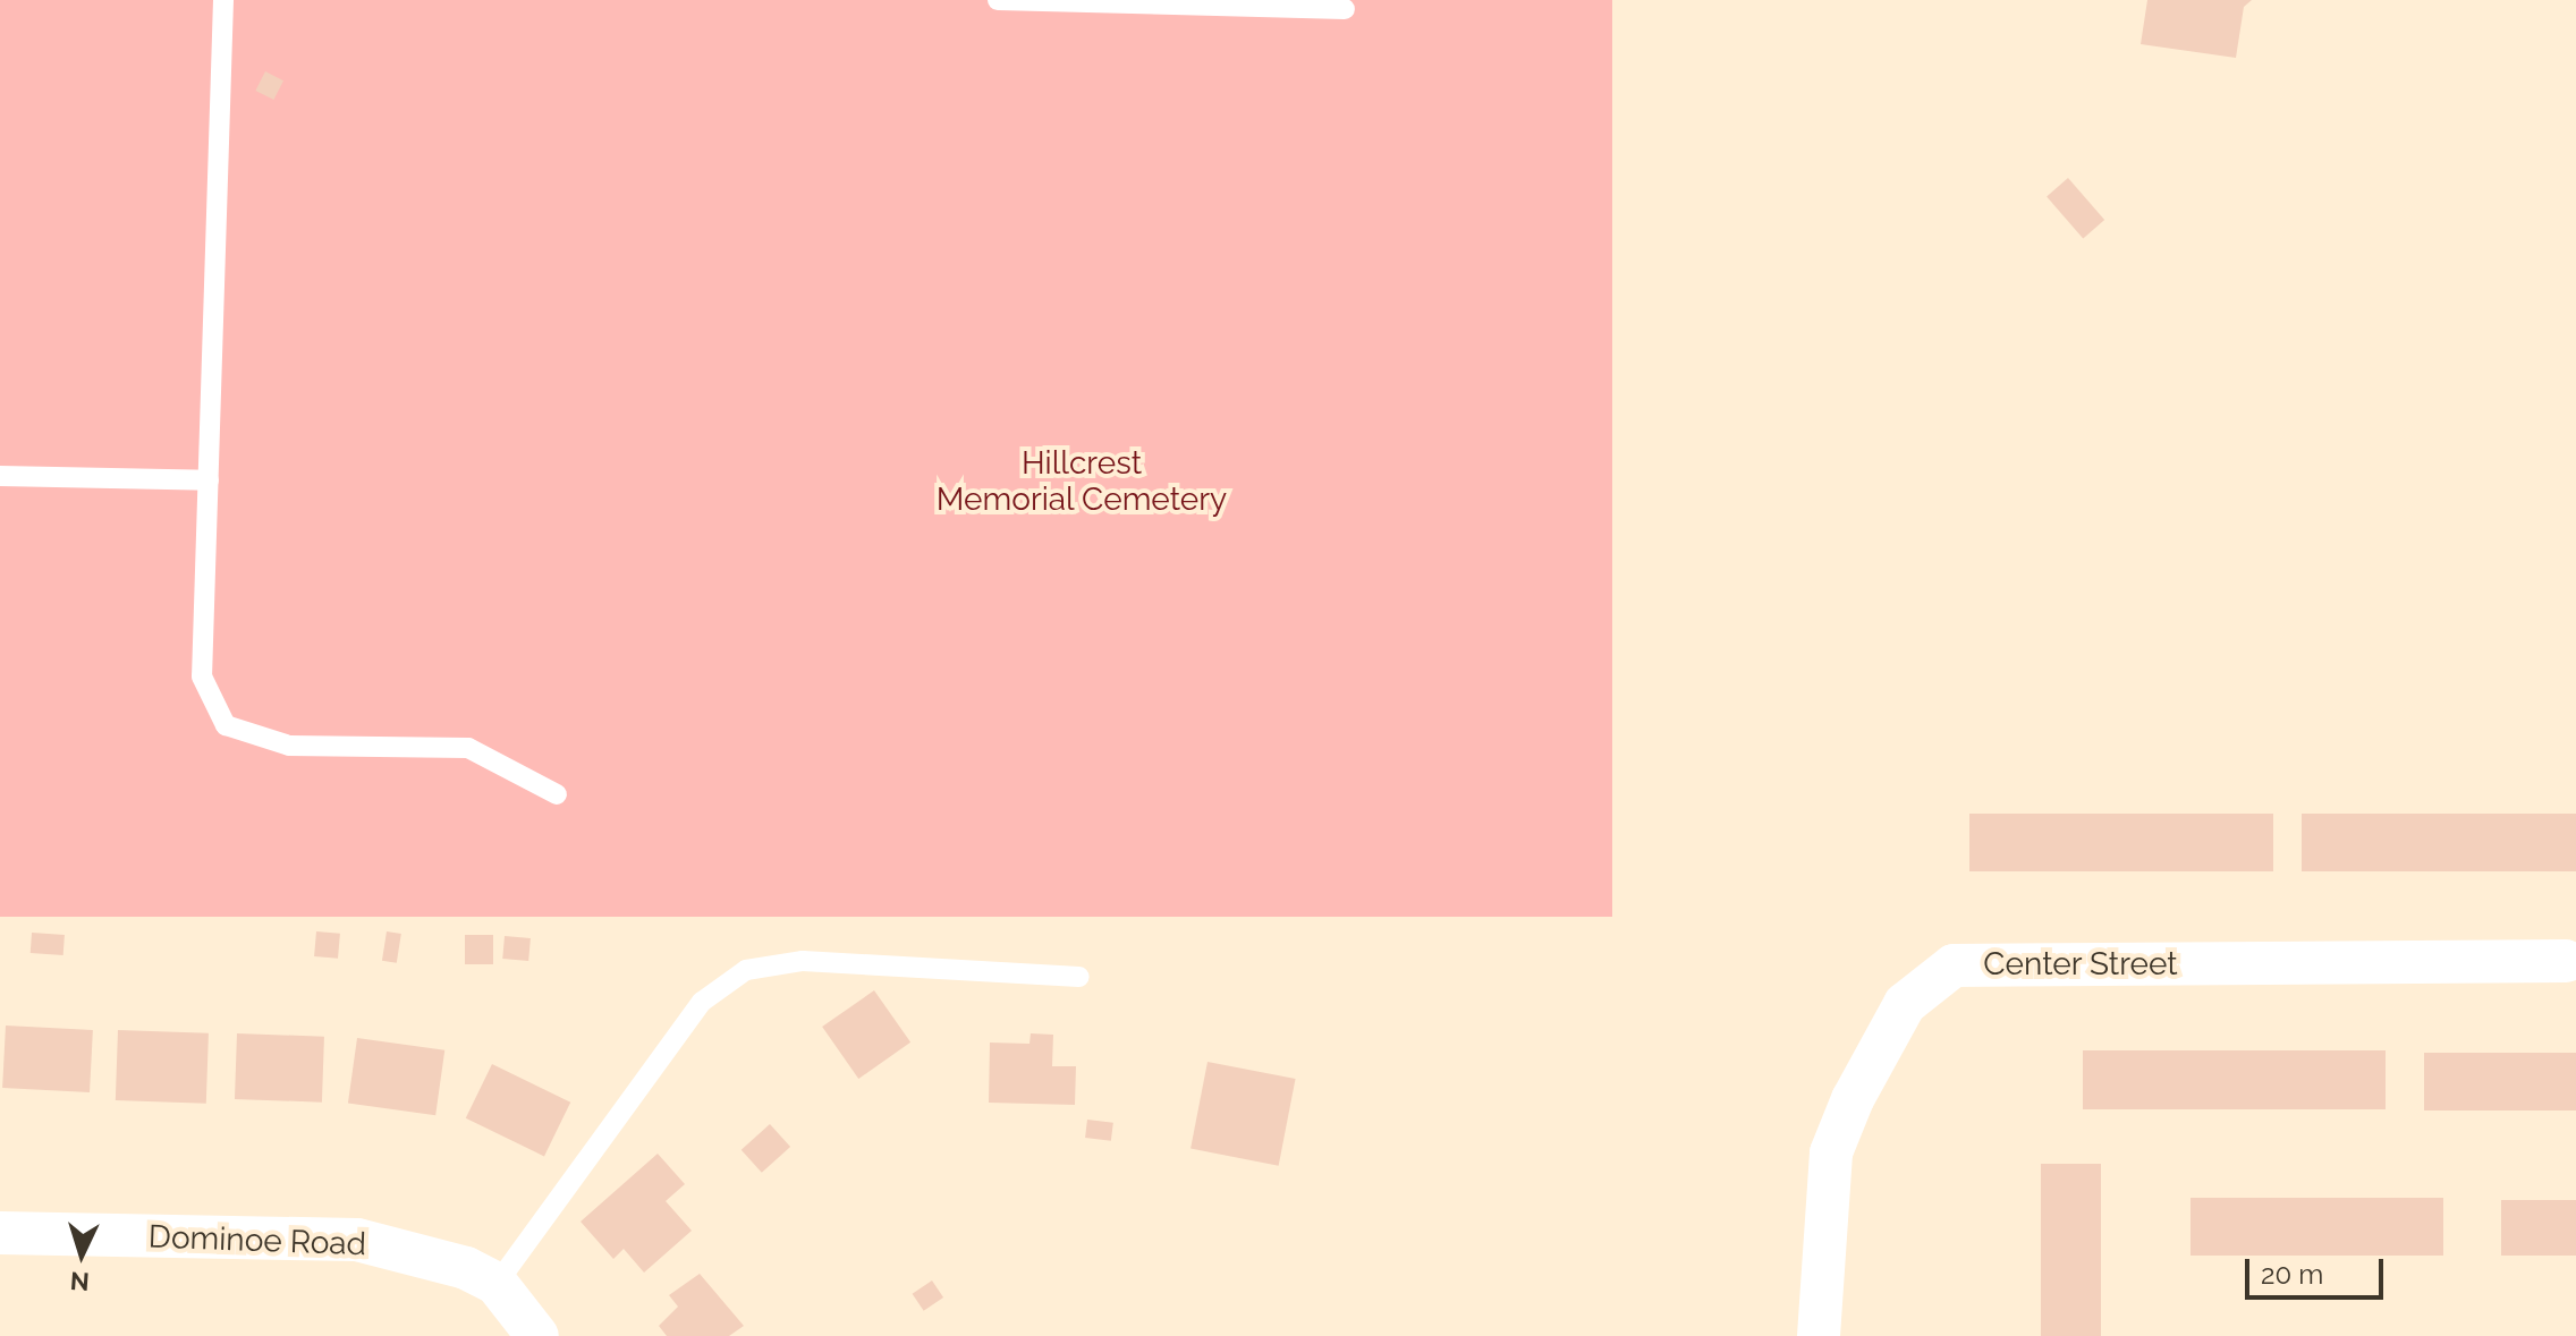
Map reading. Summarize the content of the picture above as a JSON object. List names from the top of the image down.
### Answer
{
  "streets": {
    "street": ["Center Street", "Dominoe Road"]
  },
  "parks": ["Hillcrest Memorial Cemetery"],
  "scale_bar": "20 m",
  "north": "bottom"
}
